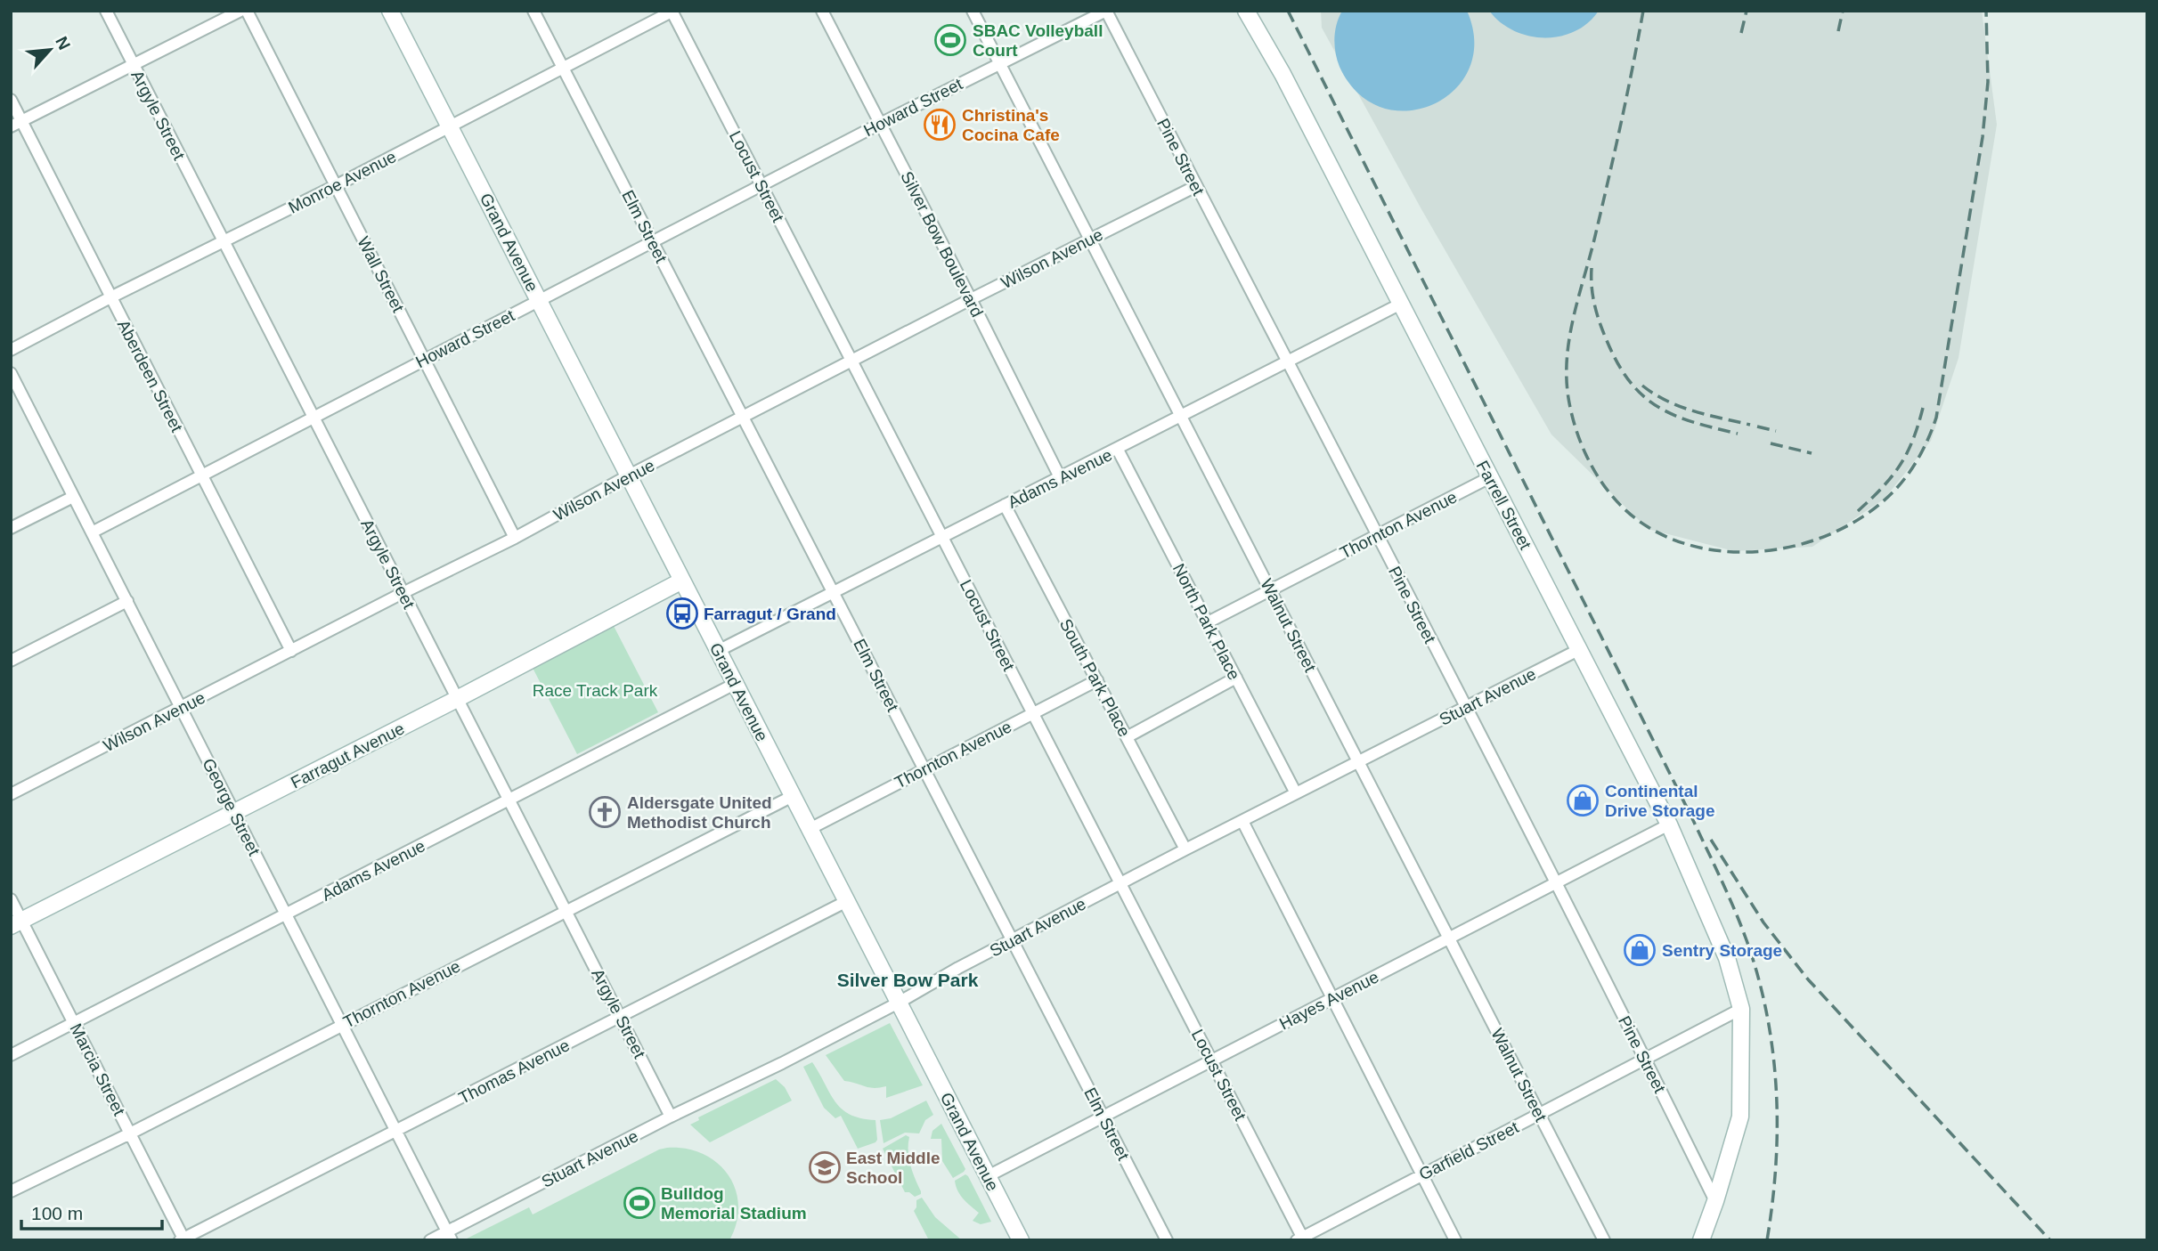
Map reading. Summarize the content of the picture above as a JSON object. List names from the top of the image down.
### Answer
{
  "streets": {
    "main road": ["Grand Avenue", "Farrell Street", "Farragut Avenue"],
    "street": [
      "Howard Street",
      "Argyle Street",
      "Pine Street",
      "Locust Street",
      "Monroe Avenue",
      "Elm Street",
      "Silver Bow Boulevard",
      "Wilson Avenue",
      "Wall Street",
      "Aberdeen Street",
      "Adams Avenue",
      "Thornton Avenue",
      "North Park Place",
      "Walnut Street",
      "South Park Place",
      "Stuart Avenue",
      "George Street",
      "Hayes Avenue",
      "Marcia Street",
      "Thomas Avenue",
      "Garfield Street"
    ]
  },
  "crossings": [
    ["Howard Street", "Argyle Street"],
    ["Howard Street", "Pine Street"],
    ["Howard Street", "Locust Street"],
    ["Howard Street", "Elm Street"],
    ["Howard Street", "Grand Avenue"],
    ["Howard Street", "Silver Bow Boulevard"],
    ["Howard Street", "Wall Street"],
    ["Howard Street", "Aberdeen Street"],
    ["Howard Street", "Walnut Street"],
    ["Howard Street", "George Street"],
    ["Argyle Street", "Monroe Avenue"],
    ["Argyle Street", "Wilson Avenue"],
    ["Argyle Street", "Adams Avenue"],
    ["Argyle Street", "Thornton Avenue"],
    ["Argyle Street", "Stuart Avenue"],
    ["Argyle Street", "Farragut Avenue"],
    ["Argyle Street", "Thomas Avenue"],
    ["Pine Street", "Wilson Avenue"],
    ["Pine Street", "Adams Avenue"],
    ["Pine Street", "Farrell Street"],
    ["Pine Street", "Thornton Avenue"],
    ["Pine Street", "Stuart Avenue"],
    ["Pine Street", "Hayes Avenue"],
    ["Pine Street", "Garfield Street"],
    ["Locust Street", "Monroe Avenue"],
    ["Locust Street", "Wilson Avenue"],
    ["Locust Street", "Adams Avenue"],
    ["Locust Street", "Thornton Avenue"],
    ["Locust Street", "Stuart Avenue"],
    ["Locust Street", "Hayes Avenue"],
    ["Locust Street", "Garfield Street"],
    ["Monroe Avenue", "Elm Street"],
    ["Monroe Avenue", "Grand Avenue"],
    ["Monroe Avenue", "Wall Street"],
    ["Monroe Avenue", "Aberdeen Street"],
    ["Elm Street", "Wilson Avenue"],
    ["Elm Street", "Adams Avenue"],
    ["Elm Street", "Thornton Avenue"],
    ["Elm Street", "Stuart Avenue"],
    ["Elm Street", "Hayes Avenue"],
    ["Grand Avenue", "Wilson Avenue"],
    ["Grand Avenue", "Adams Avenue"],
    ["Grand Avenue", "Thornton Avenue"],
    ["Grand Avenue", "Stuart Avenue"],
    ["Grand Avenue", "Farragut Avenue"],
    ["Grand Avenue", "Hayes Avenue"],
    ["Grand Avenue", "Thomas Avenue"],
    ["Silver Bow Boulevard", "Wilson Avenue"],
    ["Silver Bow Boulevard", "Adams Avenue"],
    ["Wilson Avenue", "Wall Street"],
    ["Wilson Avenue", "Aberdeen Street"],
    ["Wilson Avenue", "Walnut Street"],
    ["Wilson Avenue", "George Street"],
    ["Adams Avenue", "Farrell Street"],
    ["Adams Avenue", "North Park Place"],
    ["Adams Avenue", "Walnut Street"],
    ["Adams Avenue", "South Park Place"],
    ["Adams Avenue", "George Street"],
    ["Adams Avenue", "Marcia Street"],
    ["Farrell Street", "Thornton Avenue"],
    ["Farrell Street", "Stuart Avenue"],
    ["Farrell Street", "Hayes Avenue"],
    ["Farrell Street", "Garfield Street"],
    ["Thornton Avenue", "North Park Place"],
    ["Thornton Avenue", "Walnut Street"],
    ["Thornton Avenue", "South Park Place"],
    ["Thornton Avenue", "George Street"],
    ["Thornton Avenue", "Marcia Street"],
    ["North Park Place", "Stuart Avenue"],
    ["Walnut Street", "Stuart Avenue"],
    ["Walnut Street", "Hayes Avenue"],
    ["Walnut Street", "Garfield Street"],
    ["South Park Place", "Stuart Avenue"],
    ["Stuart Avenue", "George Street"],
    ["Farragut Avenue", "George Street"],
    ["Farragut Avenue", "Marcia Street"],
    ["George Street", "Thomas Avenue"],
    ["Marcia Street", "Thomas Avenue"]
  ],
  "districts": ["Silver Bow Park"],
  "parks": ["Race Track Park"],
  "places": {
    "sports": ["SBAC Volleyball Court", "Bulldog Memorial Stadium"],
    "restaurant": ["Christina's Cocina Cafe"],
    "bus stop": ["Farragut / Grand"],
    "shop": ["Continental Drive Storage", "Sentry Storage"],
    "church": ["Aldersgate United Methodist Church"],
    "school or university": ["East Middle School"]
  },
  "scale_bar": "100 m",
  "north": "top right"
}
